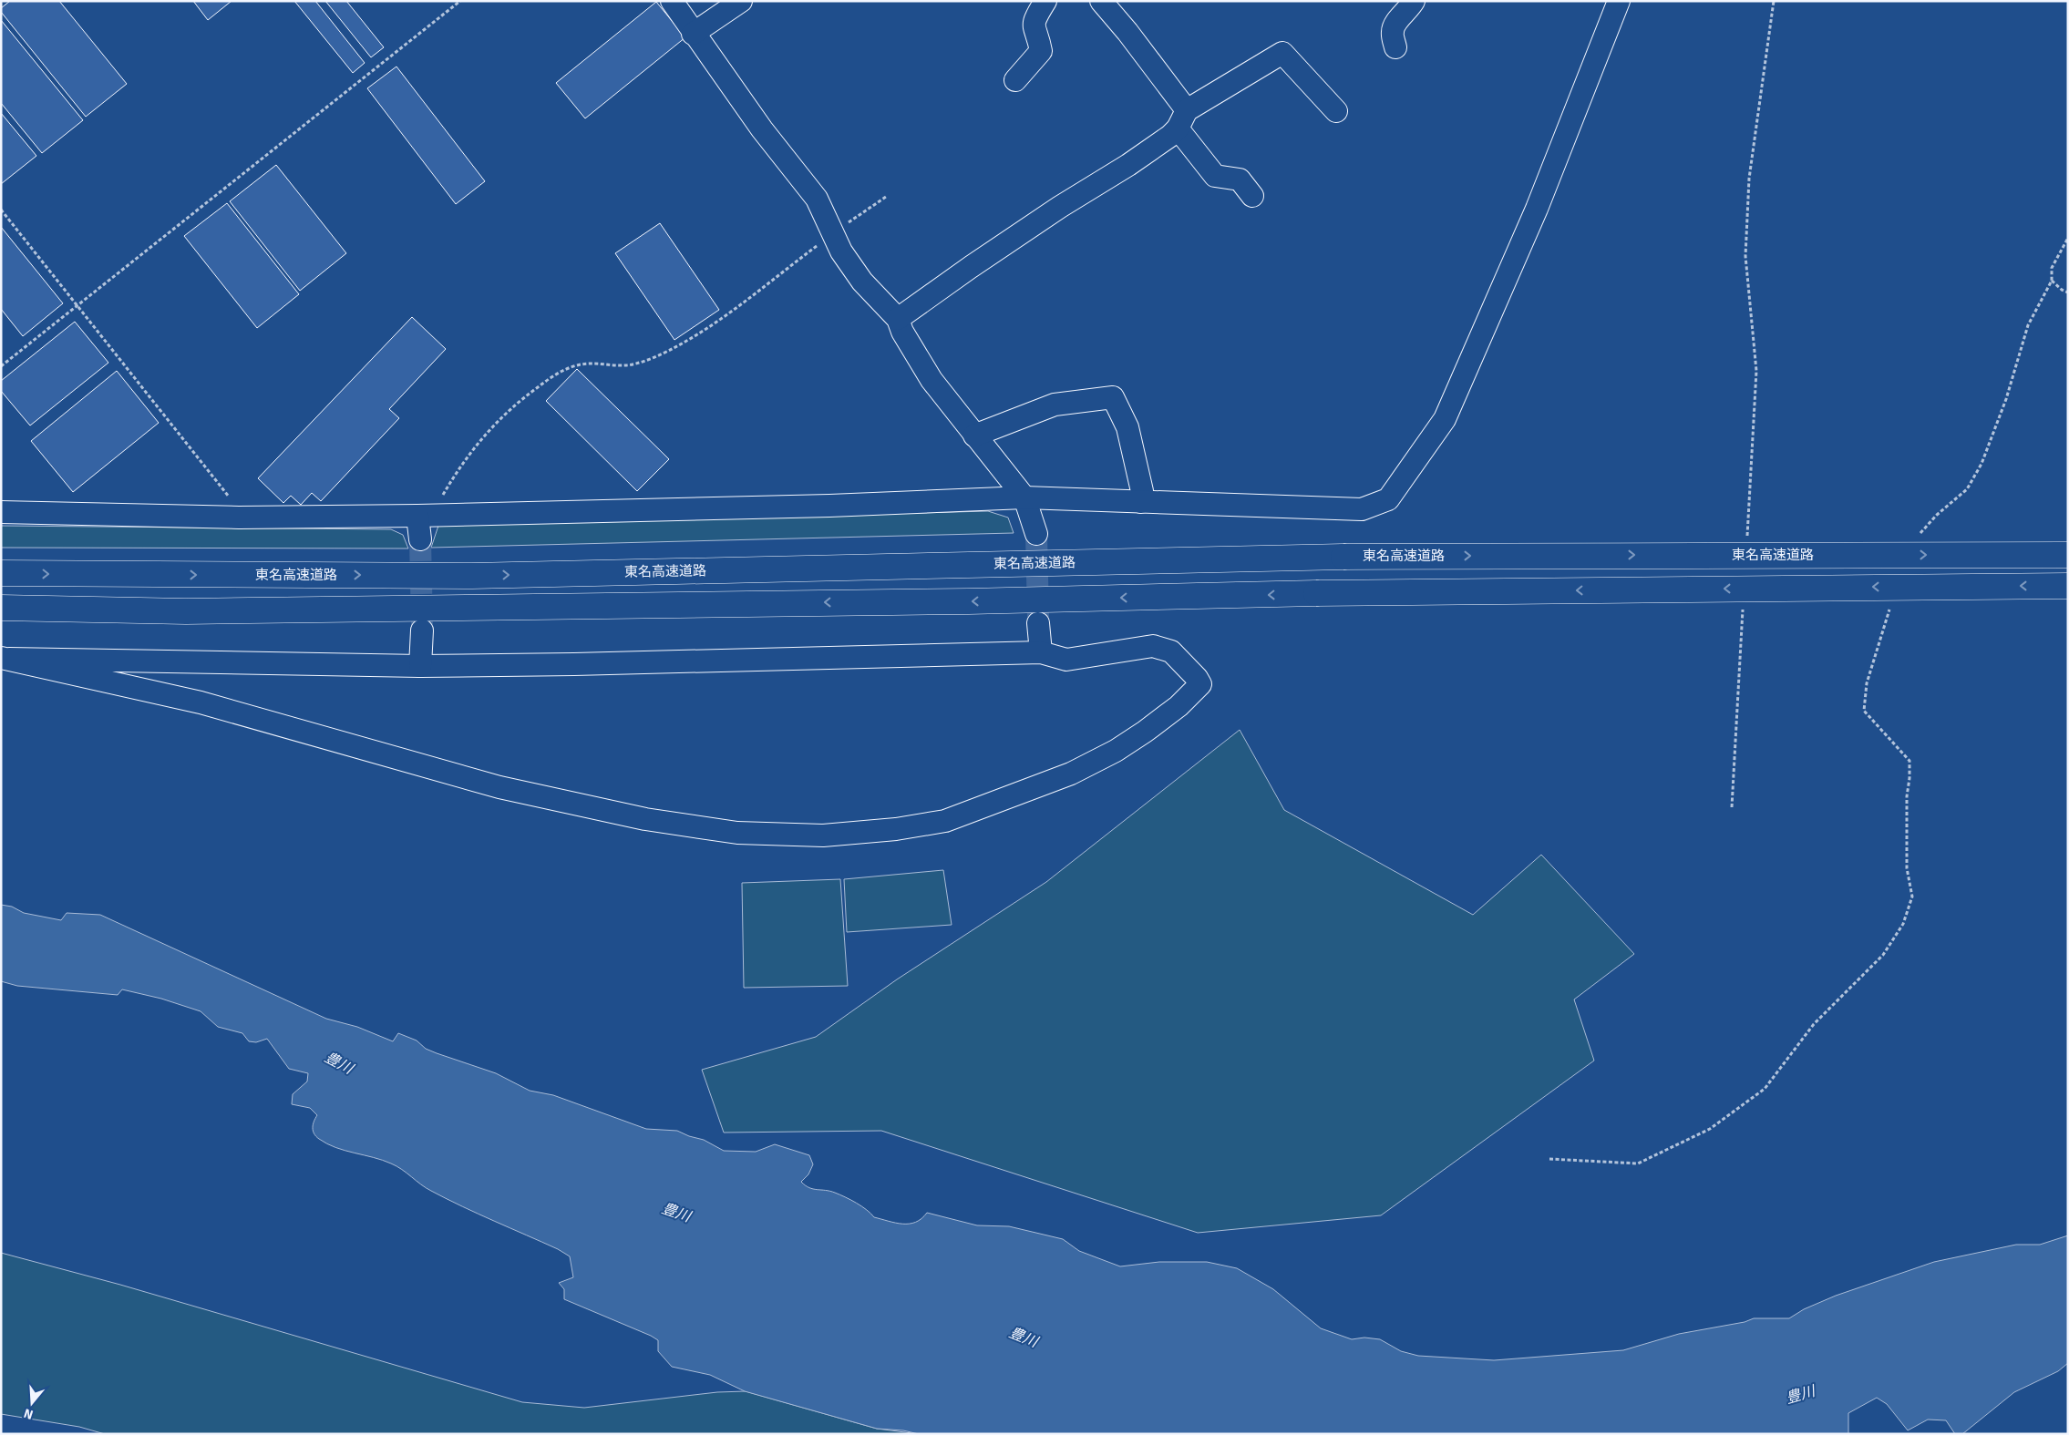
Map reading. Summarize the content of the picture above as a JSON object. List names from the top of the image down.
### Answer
{
  "streets": {
    "highway": ["東名高速道路"]
  },
  "water": ["豊川"],
  "north": "bottom"
}
